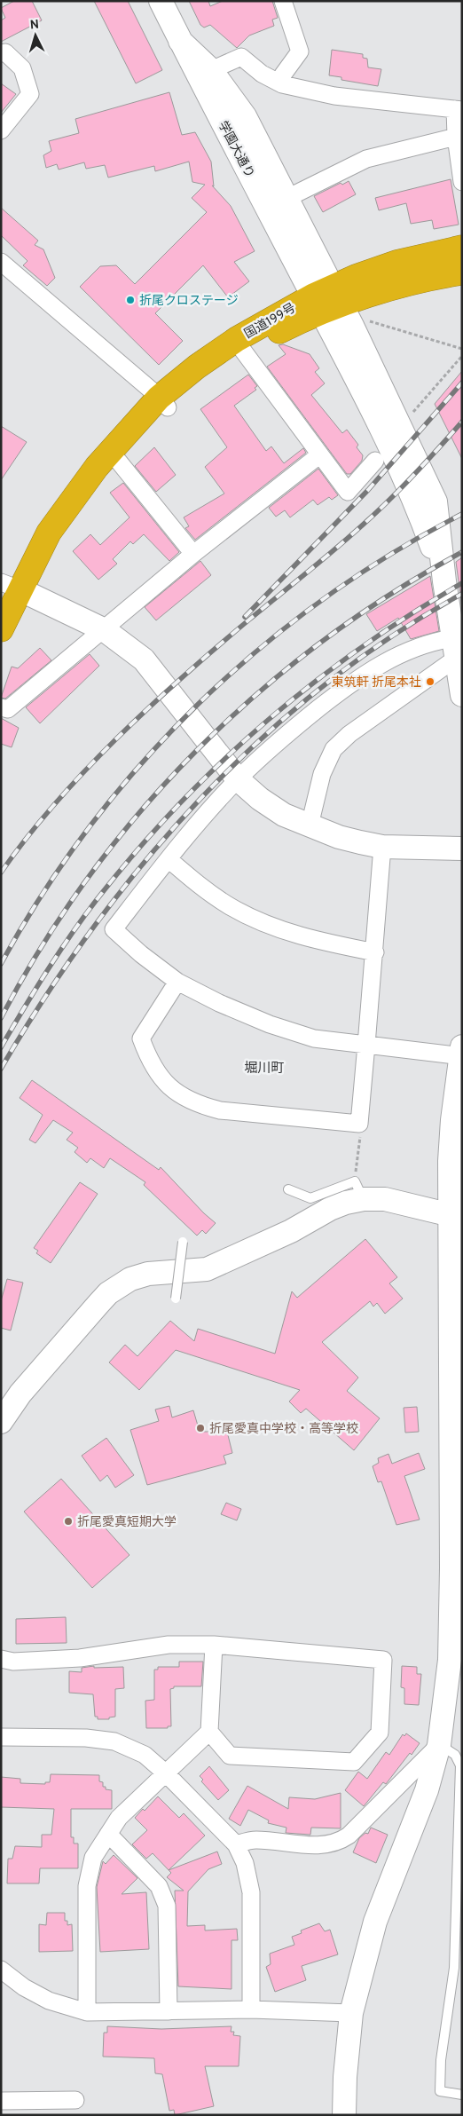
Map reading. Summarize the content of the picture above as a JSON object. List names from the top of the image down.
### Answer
{
  "streets": {
    "highway": ["国道199号"],
    "street": ["学園大通り"]
  },
  "crossings": [
    ["学園大通り", "国道199号"]
  ],
  "districts": ["堀川町"],
  "places": [
    "折尾クロステージ",
    "東筑軒 折尾本社",
    "折尾愛真中学校・高等学校",
    "折尾愛真短期大学"
  ],
  "north": "top"
}
